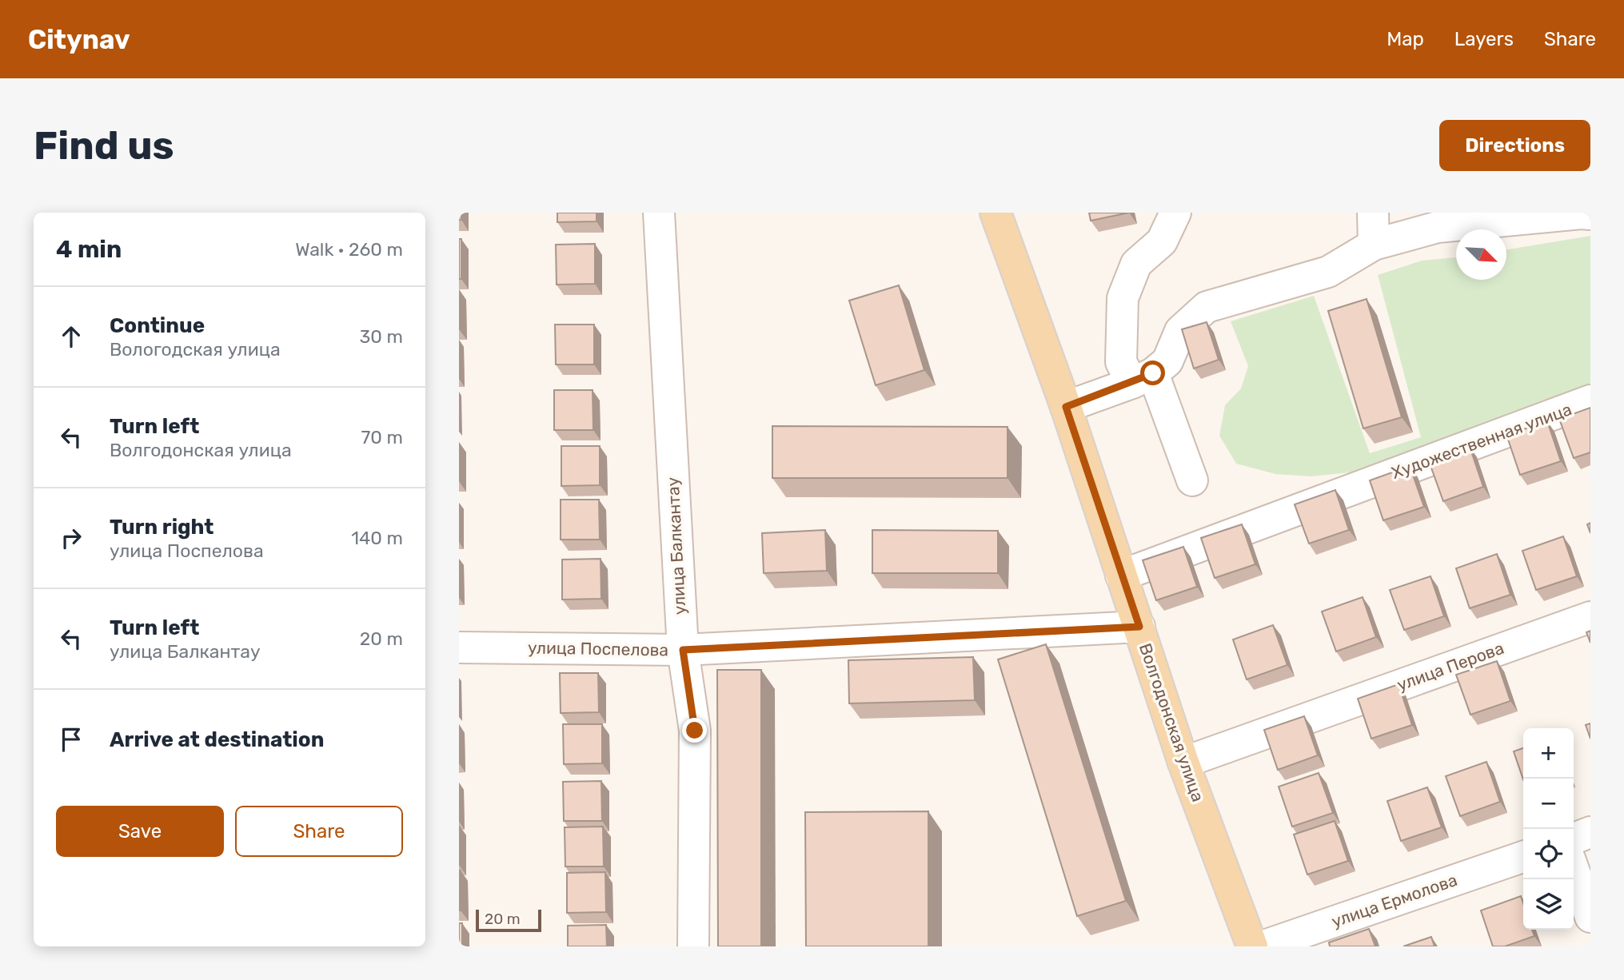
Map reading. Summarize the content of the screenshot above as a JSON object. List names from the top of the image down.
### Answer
{
  "streets": {
    "main road": ["Волгодонская улица"],
    "street": [
      "Художественная улица",
      "улица Балкантау",
      "улица Поспелова",
      "улица Перова",
      "улица Ермолова"
    ]
  },
  "crossings": [
    ["Художественная улица", "Волгодонская улица"],
    ["улица Балкантау", "улица Поспелова"],
    ["улица Поспелова", "Волгодонская улица"],
    ["улица Перова", "Волгодонская улица"]
  ],
  "scale_bar": "20 m",
  "north": "bottom right",
  "page": {
    "header": "Citynav",
    "nav": ["Map", "Layers", "Share"],
    "buttons": [
      "Directions",
      ["Save", "Share"]
    ],
    "title": "Find us",
    "heading": ["4 min", "Walk · 260 m"],
    "list": [
      ["Continue", "Вологодская улица", "30 m"],
      ["Turn left", "Волгодонская улица", "70 m"],
      ["Turn right", "улица Поспелова", "140 m"],
      ["Turn left", "улица Балкантау", "20 m"],
      "Arrive at destination"
    ],
    "map_buttons": ["+", "−"],
    "scale": "20 m"
  }
}
